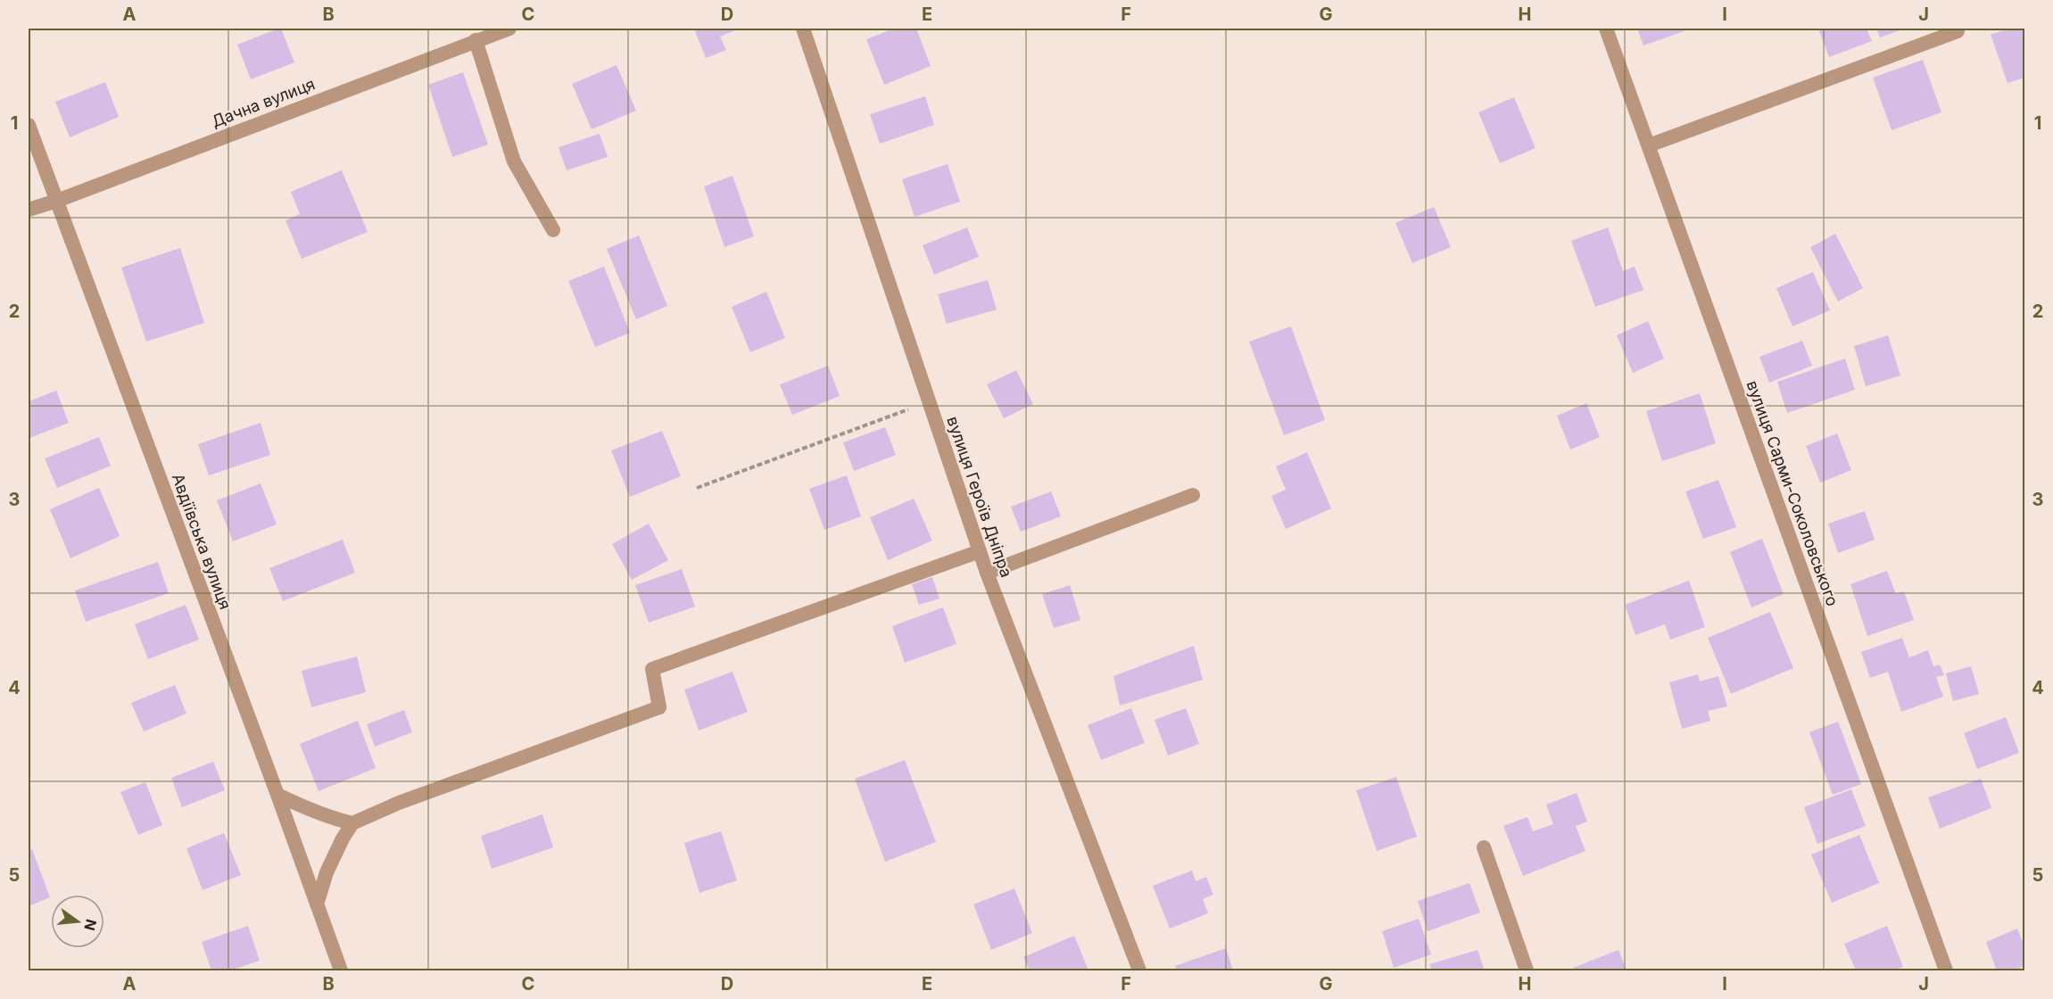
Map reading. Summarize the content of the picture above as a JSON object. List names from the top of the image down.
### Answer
{
  "streets": {
    "street": [
      "Дачна вулиця",
      "вулиця Сарми-Соколовського",
      "вулиця Героїв Дніпра",
      "Авдіївська вулиця"
    ]
  },
  "crossings": [
    ["Дачна вулиця", "Авдіївська вулиця"]
  ],
  "north": "right",
  "grid": {
    "columns": [
      "A",
      "B",
      "C",
      "D",
      "E",
      "F",
      "G",
      "H",
      "I",
      "J"
    ],
    "rows": [
      "1",
      "2",
      "3",
      "4",
      "5"
    ]
  }
}
